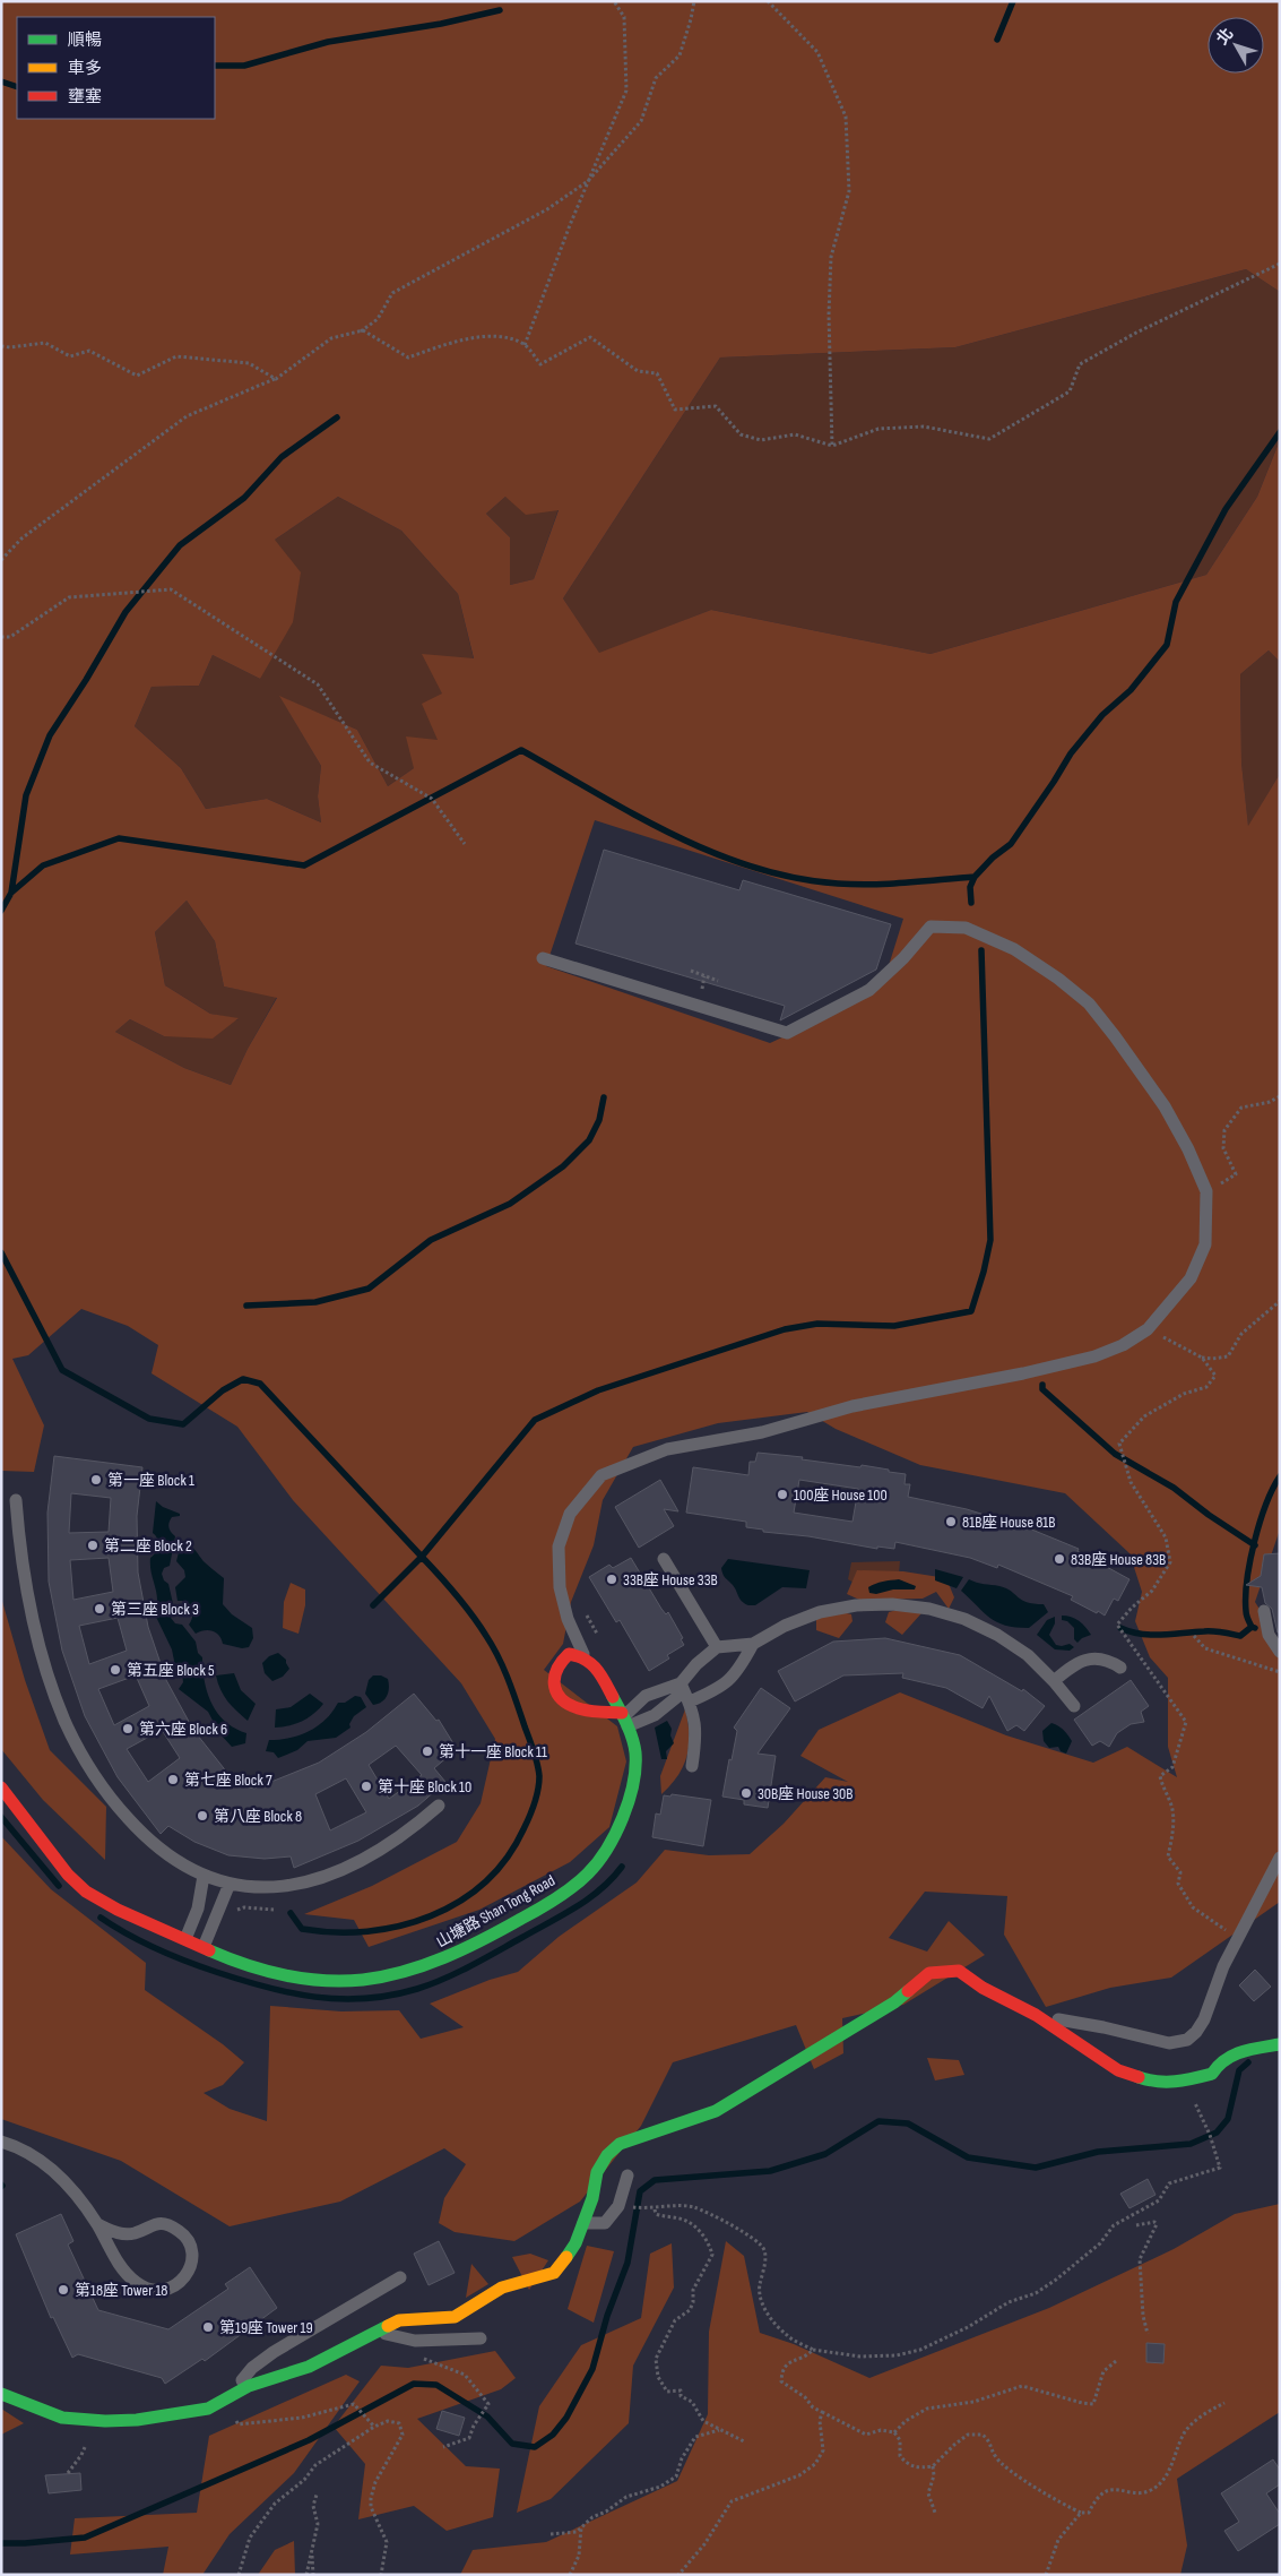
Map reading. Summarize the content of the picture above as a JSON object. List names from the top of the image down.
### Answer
{
  "streets": {
    "street": ["山塘路 Shan Tong Road"]
  },
  "places": [
    "第一座 Block 1",
    "100座 House 100",
    "81B座 House 81B",
    "第二座 Block 2",
    "83B座 House 83B",
    "33B座 House 33B",
    "第三座 Block 3",
    "第五座 Block 5",
    "第六座 Block 6",
    "第十一座 Block 11",
    "第七座 Block 7",
    "第十座 Block 10",
    "30B座 House 30B",
    "第八座 Block 8",
    "第18座 Tower 18",
    "第19座 Tower 19"
  ],
  "legend": ["順暢", "車多", "壅塞"],
  "north": "top left"
}
